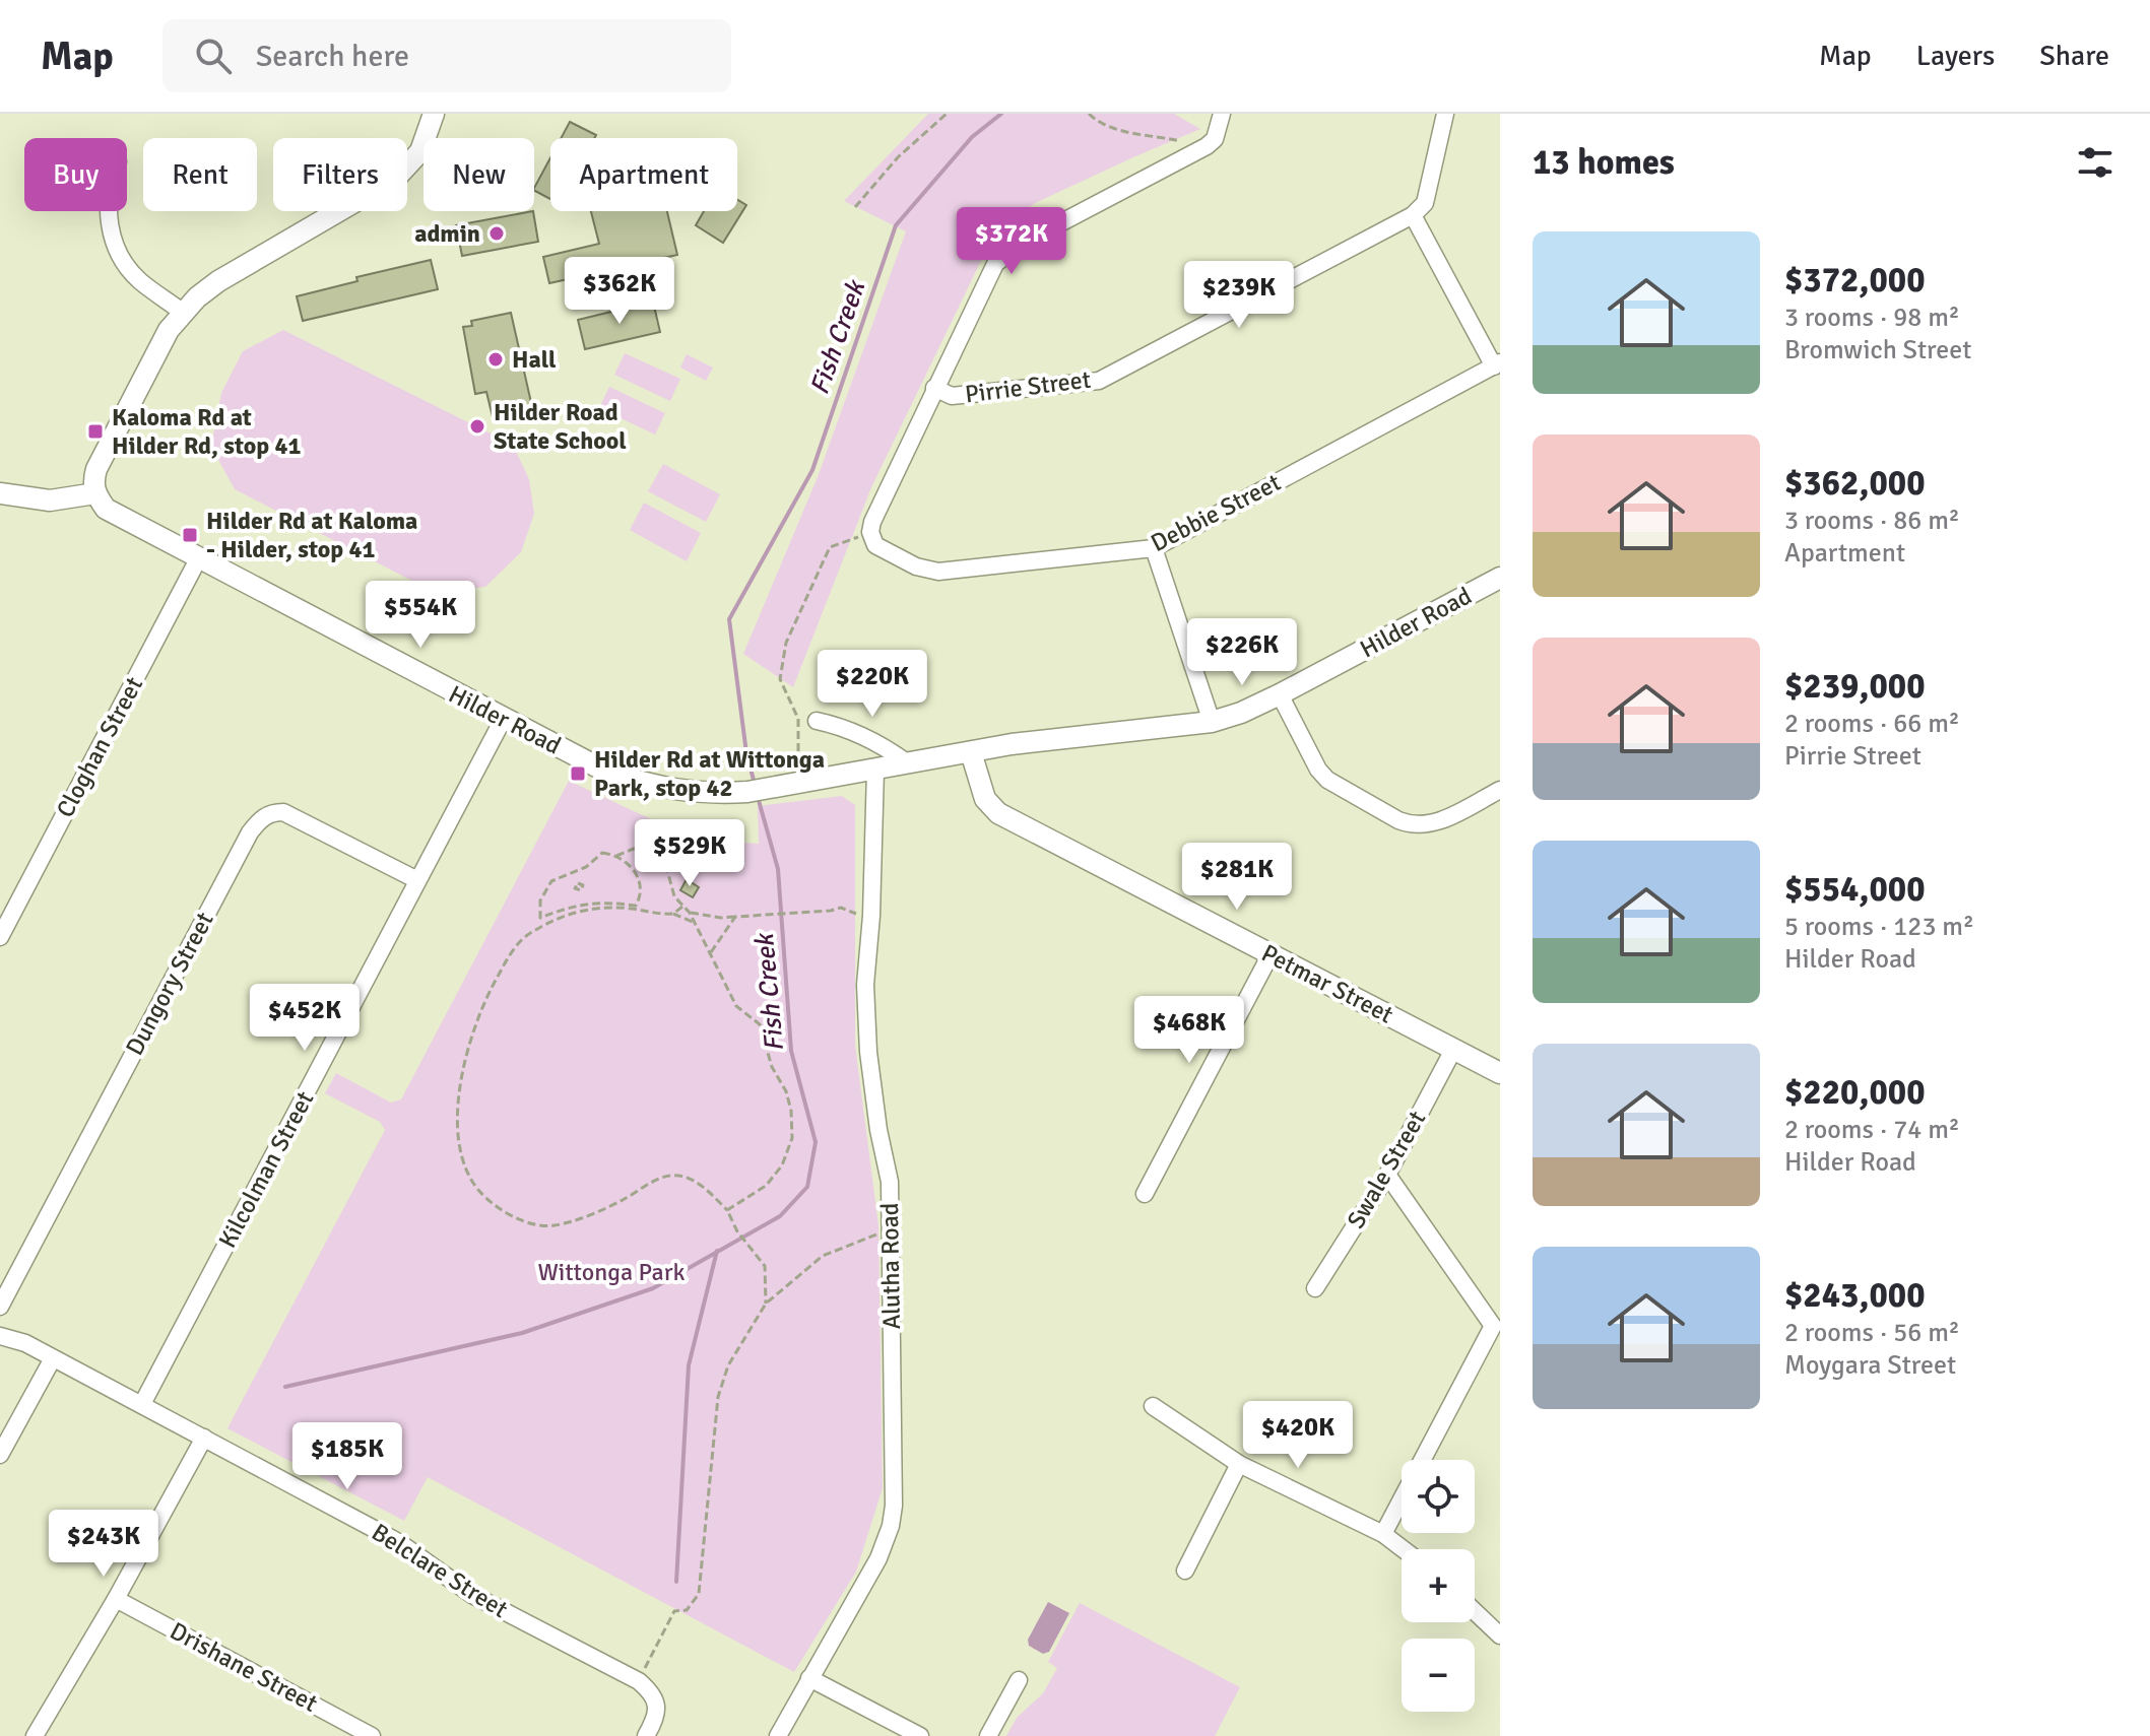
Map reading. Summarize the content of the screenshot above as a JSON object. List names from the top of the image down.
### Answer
{
  "streets": {
    "street": [
      "Pirrie Street",
      "Debbie Street",
      "Hilder Road",
      "Cloghan Street",
      "Dungory Street",
      "Petmar Street",
      "Kilcolman Street",
      "Swale Street",
      "Alutha Road",
      "Belclare Street",
      "Drishane Street"
    ]
  },
  "crossings": [
    ["Hilder Road", "Cloghan Street"],
    ["Hilder Road", "Petmar Street"],
    ["Hilder Road", "Kilcolman Street"],
    ["Hilder Road", "Alutha Road"],
    ["Dungory Street", "Kilcolman Street"],
    ["Petmar Street", "Swale Street"],
    ["Kilcolman Street", "Belclare Street"]
  ],
  "water": ["Fish Creek"],
  "parks": ["Wittonga Park"],
  "places": {
    "other": ["admin", "Hall", "Hilder Road State School"],
    "transit": ["Kaloma Rd at Hilder Rd, stop 41", "Hilder Rd at Kaloma - Hilder, stop 41", "Hilder Rd at Wittonga Park, stop 42"]
  },
  "page": {
    "header": "Map",
    "search": "Search here",
    "nav": ["Map", "Layers", "Share"],
    "heading": "13 homes",
    "chip": [
      "Buy",
      "Rent",
      "Filters",
      "New",
      "Apartment"
    ],
    "price": [
      "$372K",
      "$362K",
      "$239K",
      "$554K",
      "$226K",
      "$220K",
      "$529K",
      "$281K",
      "$452K",
      "$468K",
      "$420K",
      "$185K",
      "$243K"
    ],
    "list": [
      {
        "name": "$372,000",
        "note": "3 rooms · 98 m² · Bromwich Street"
      },
      {
        "name": "$362,000",
        "note": "3 rooms · 86 m² · Apartment"
      },
      {
        "name": "$239,000",
        "note": "2 rooms · 66 m² · Pirrie Street"
      },
      {
        "name": "$554,000",
        "note": "5 rooms · 123 m² · Hilder Road"
      },
      {
        "name": "$220,000",
        "note": "2 rooms · 74 m² · Hilder Road"
      },
      {
        "name": "$243,000",
        "note": "2 rooms · 56 m² · Moygara Street"
      }
    ],
    "map_buttons": ["+", "−"]
  }
}
